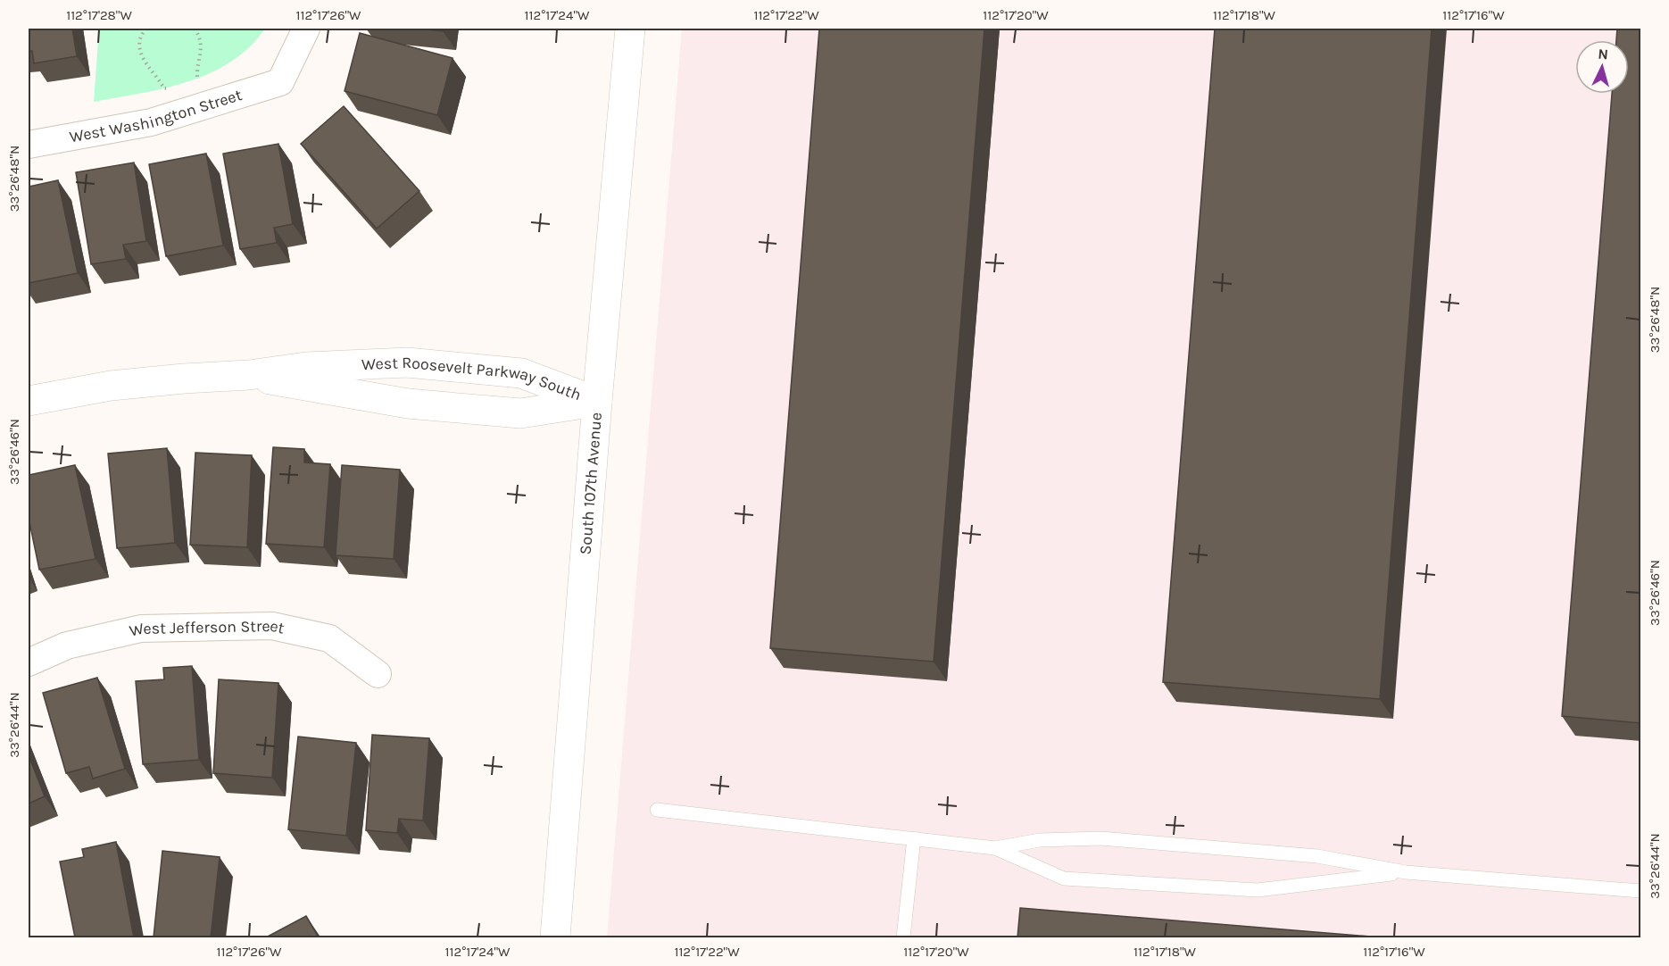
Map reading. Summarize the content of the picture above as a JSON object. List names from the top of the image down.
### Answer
{
  "streets": {
    "street": [
      "West Washington Street",
      "West Roosevelt Parkway South",
      "South 107th Avenue",
      "West Jefferson Street"
    ]
  },
  "crossings": [
    ["West Roosevelt Parkway South", "South 107th Avenue"]
  ],
  "north": "top",
  "coordinates": [
    "112°17'28\"W",
    "112°17'26\"W",
    "112°17'24\"W",
    "112°17'22\"W",
    "112°17'20\"W",
    "112°17'18\"W",
    "112°17'16\"W",
    "33°26'48\"N",
    "33°26'46\"N",
    "33°26'44\"N"
  ]
}
